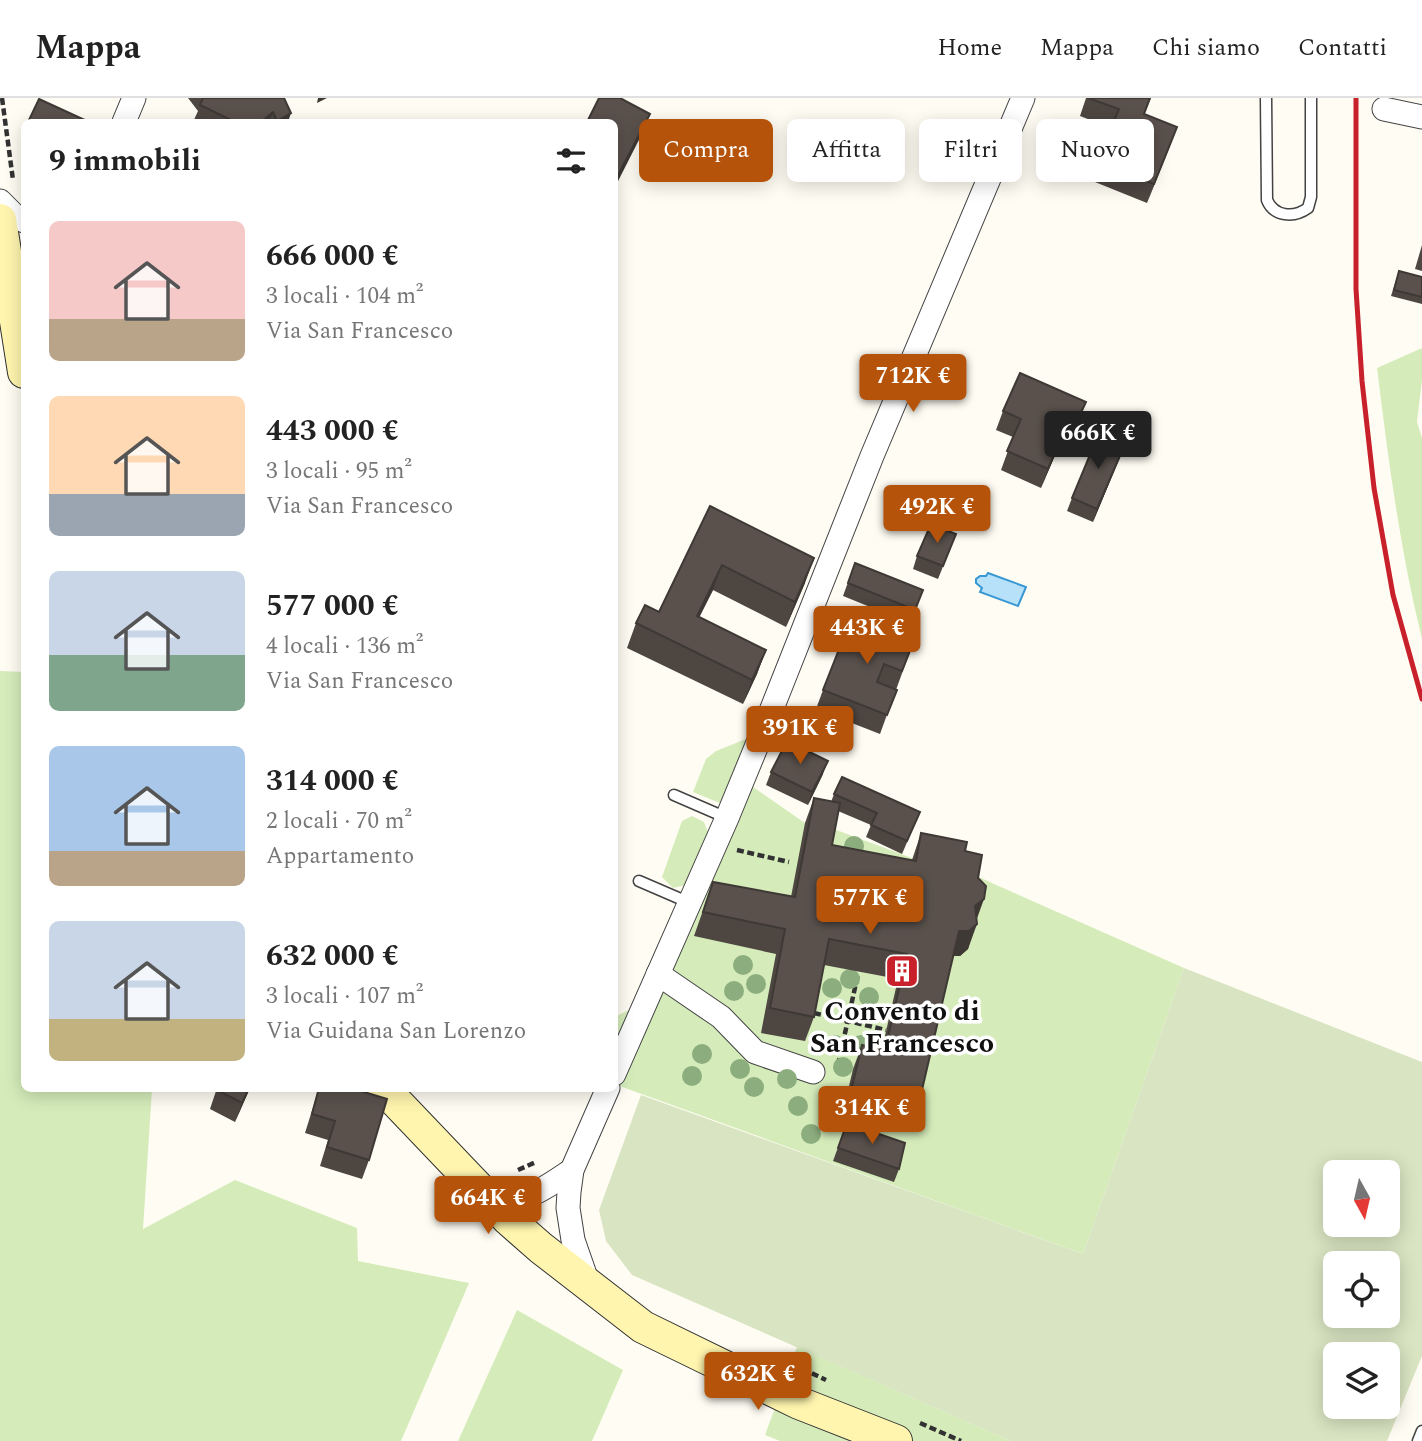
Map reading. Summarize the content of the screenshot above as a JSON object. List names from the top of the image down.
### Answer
{
  "places": {
    "building": ["Convento di San Francesco"]
  },
  "north": "bottom",
  "page": {
    "header": "Mappa",
    "nav": [
      "Home",
      "Mappa",
      "Chi siamo",
      "Contatti"
    ],
    "chip": [
      "Compra",
      "Affitta",
      "Filtri",
      "Nuovo"
    ],
    "heading": "9 immobili",
    "list": [
      {
        "name": "666 000 €",
        "note": "3 locali · 104 m² · Via San Francesco"
      },
      {
        "name": "443 000 €",
        "note": "3 locali · 95 m² · Via San Francesco"
      },
      {
        "name": "577 000 €",
        "note": "4 locali · 136 m² · Via San Francesco"
      },
      {
        "name": "314 000 €",
        "note": "2 locali · 70 m² · Appartamento"
      },
      {
        "name": "632 000 €",
        "note": "3 locali · 107 m² · Via Guidana San Lorenzo"
      }
    ],
    "price": [
      "712K €",
      "666K €",
      "492K €",
      "443K €",
      "391K €",
      "577K €",
      "314K €",
      "664K €",
      "632K €"
    ]
  }
}
